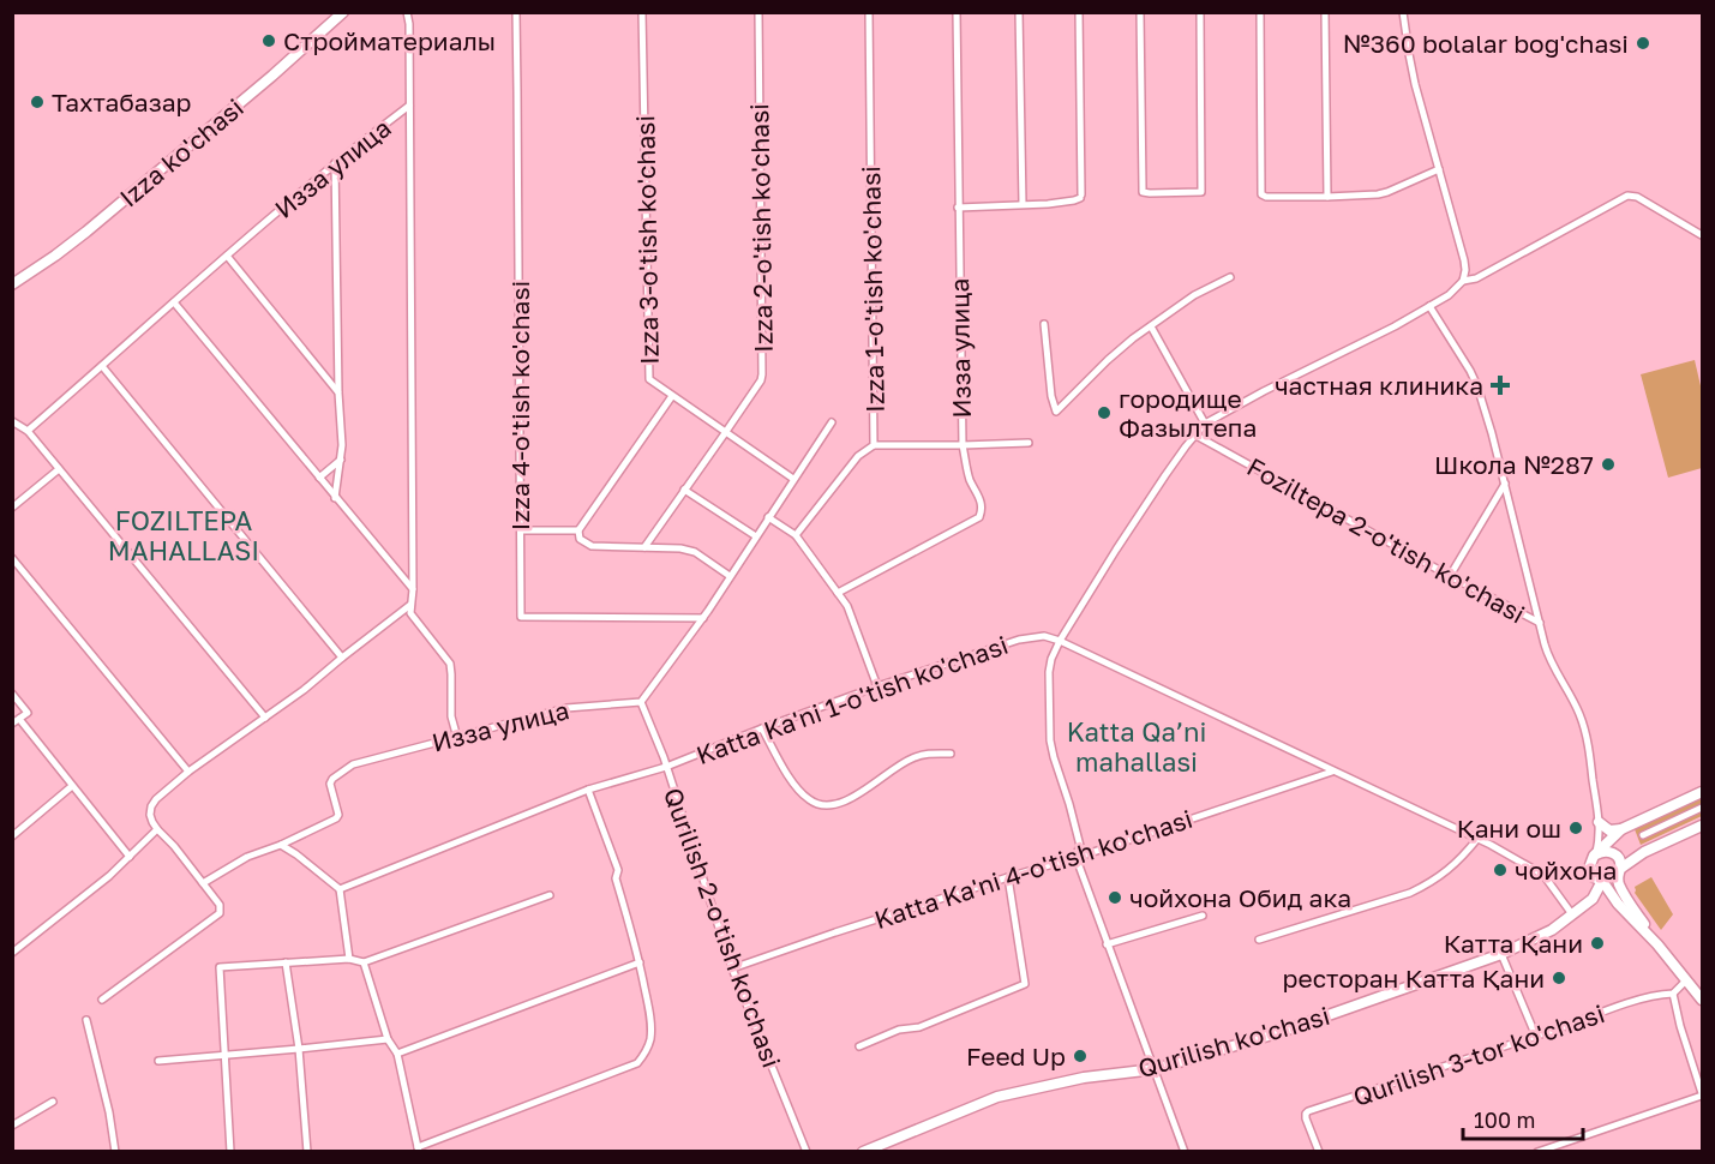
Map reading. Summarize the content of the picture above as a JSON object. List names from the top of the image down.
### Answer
{
  "streets": {
    "main road": ["Izza ko'chasi", "Qurilish ko'chasi"],
    "street": [
      "Изза улица",
      "Izza 2-o'tish ko'chasi",
      "Izza 3-o'tish ko'chasi",
      "Izza 1-o'tish ko'chasi",
      "Izza 4-o'tish ko'chasi",
      "Foziltepa 2-o'tish ko'chasi",
      "Katta Ka'ni 1-o'tish ko'chasi",
      "Katta Ka'ni 4-o'tish ko'chasi",
      "Qurilish 2-o'tish ko'chasi",
      "Qurilish 3-tor ko'chasi"
    ]
  },
  "crossings": [
    ["Изза улица", "Qurilish 2-o'tish ko'chasi"],
    ["Izza 2-o'tish ko'chasi", "Izza 3-o'tish ko'chasi"],
    ["Katta Ka'ni 1-o'tish ko'chasi", "Katta Ka'ni 4-o'tish ko'chasi"],
    ["Katta Ka'ni 1-o'tish ko'chasi", "Qurilish 2-o'tish ko'chasi"],
    ["Katta Ka'ni 1-o'tish ko'chasi", "Qurilish ko'chasi"],
    ["Katta Ka'ni 4-o'tish ko'chasi", "Qurilish 2-o'tish ko'chasi"]
  ],
  "districts": ["FOZILTEPA MAHALLASI", "Katta Qaʼni mahallasi"],
  "places": {
    "other": [
      "Стройматериалы",
      "№360 bolalar bog'chasi",
      "Тахтабазар",
      "городище Фазылтепа",
      "Школа №287",
      "Қани ош",
      "чойхона",
      "чойхона Обид ака",
      "Катта Қани",
      "ресторан Катта Қани",
      "Feed Up"
    ],
    "health": ["частная клиника"]
  },
  "scale_bar": "100 m"
}
